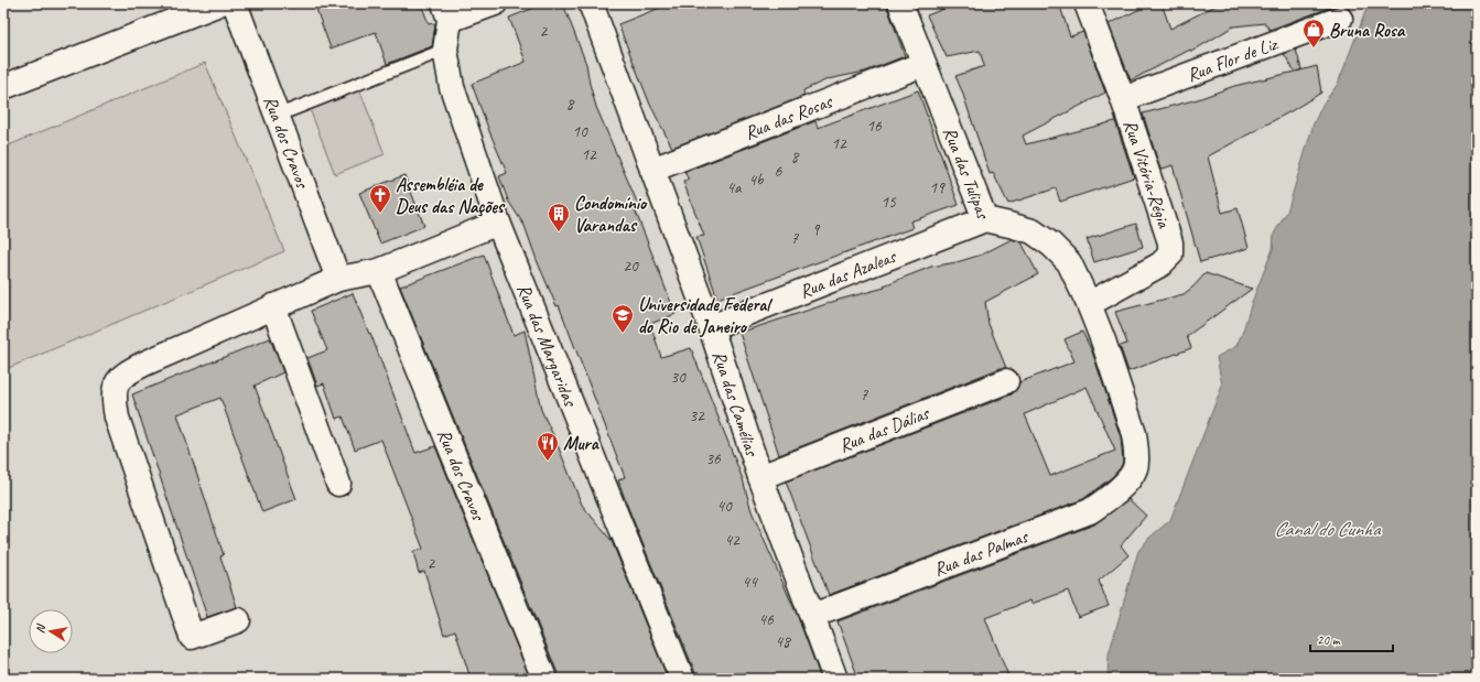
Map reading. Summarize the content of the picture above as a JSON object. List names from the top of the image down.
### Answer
{
  "streets": {
    "street": [
      "Rua Flor de Liz",
      "Rua das Rosas",
      "Rua dos Cravos",
      "Rua das Tulipas",
      "Rua Vitória-Régia",
      "Rua das Azaleas",
      "Rua das Margaridas",
      "Rua das Camélias",
      "Rua das Dálias",
      "Rua das Palmas"
    ]
  },
  "crossings": [
    ["Rua Flor de Liz", "Rua Vitória-Régia"],
    ["Rua das Rosas", "Rua das Tulipas"],
    ["Rua das Rosas", "Rua das Camélias"],
    ["Rua das Tulipas", "Rua Vitória-Régia"],
    ["Rua das Tulipas", "Rua das Azaleas"],
    ["Rua das Tulipas", "Rua das Palmas"],
    ["Rua das Azaleas", "Rua das Camélias"],
    ["Rua das Camélias", "Rua das Dálias"],
    ["Rua das Camélias", "Rua das Palmas"]
  ],
  "water": ["Canal do Cunha"],
  "places": {
    "shop": ["Bruna Rosa"],
    "church": ["Assembléia de Deus das Nações"],
    "building": ["Condomínio Varandas"],
    "school or university": ["Universidade Federal do Rio de Janeiro"],
    "restaurant": ["Mura"]
  },
  "house_numbers": [
    "2",
    "8",
    "16",
    "10",
    "12",
    "12",
    "8",
    "6",
    "4b",
    "4a",
    "19",
    "15",
    "9",
    "7",
    "20",
    "30",
    "7",
    "32",
    "36",
    "40",
    "42",
    "2",
    "44",
    "46",
    "48"
  ],
  "scale_bar": "20 m",
  "north": "left"
}
